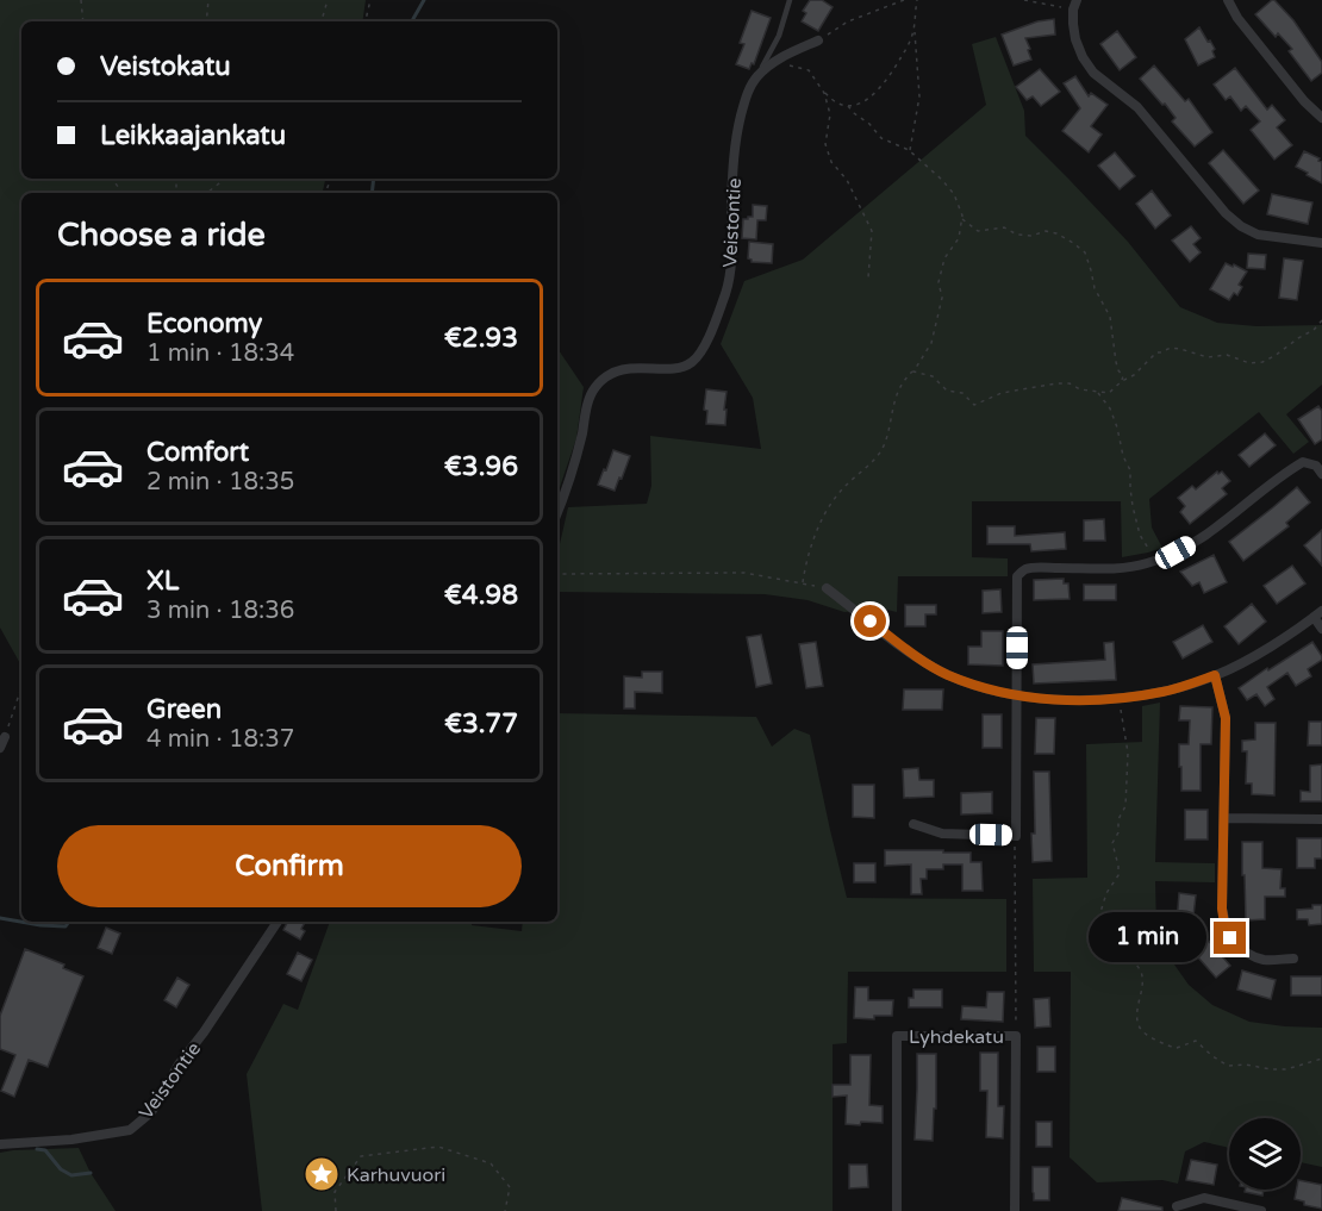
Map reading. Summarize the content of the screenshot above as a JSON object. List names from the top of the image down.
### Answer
{
  "streets": {
    "street": ["Veistontie", "Lyhdekatu"]
  },
  "places": {
    "place": ["Karhuvuori"]
  },
  "page": {
    "banner": ["Veistokatu", "Leikkaajankatu"],
    "heading": "Choose a ride",
    "list": [
      {
        "name": "Economy",
        "note": "1 min · 18:34",
        "value": "€2.93"
      },
      {
        "name": "Comfort",
        "note": "2 min · 18:35",
        "value": "€3.96"
      },
      {
        "name": "XL",
        "note": "3 min · 18:36",
        "value": "€4.98"
      },
      {
        "name": "Green",
        "note": "4 min · 18:37",
        "value": "€3.77"
      }
    ],
    "buttons": "Confirm",
    "bubble": "1 min"
  }
}
